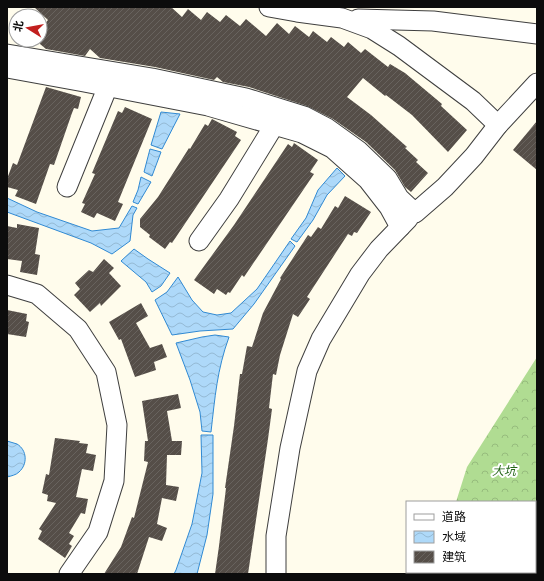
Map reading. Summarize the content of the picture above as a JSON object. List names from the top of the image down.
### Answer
{
  "parks": ["大坑"],
  "legend": ["道路", "水域", "建筑"],
  "north": "left"
}
